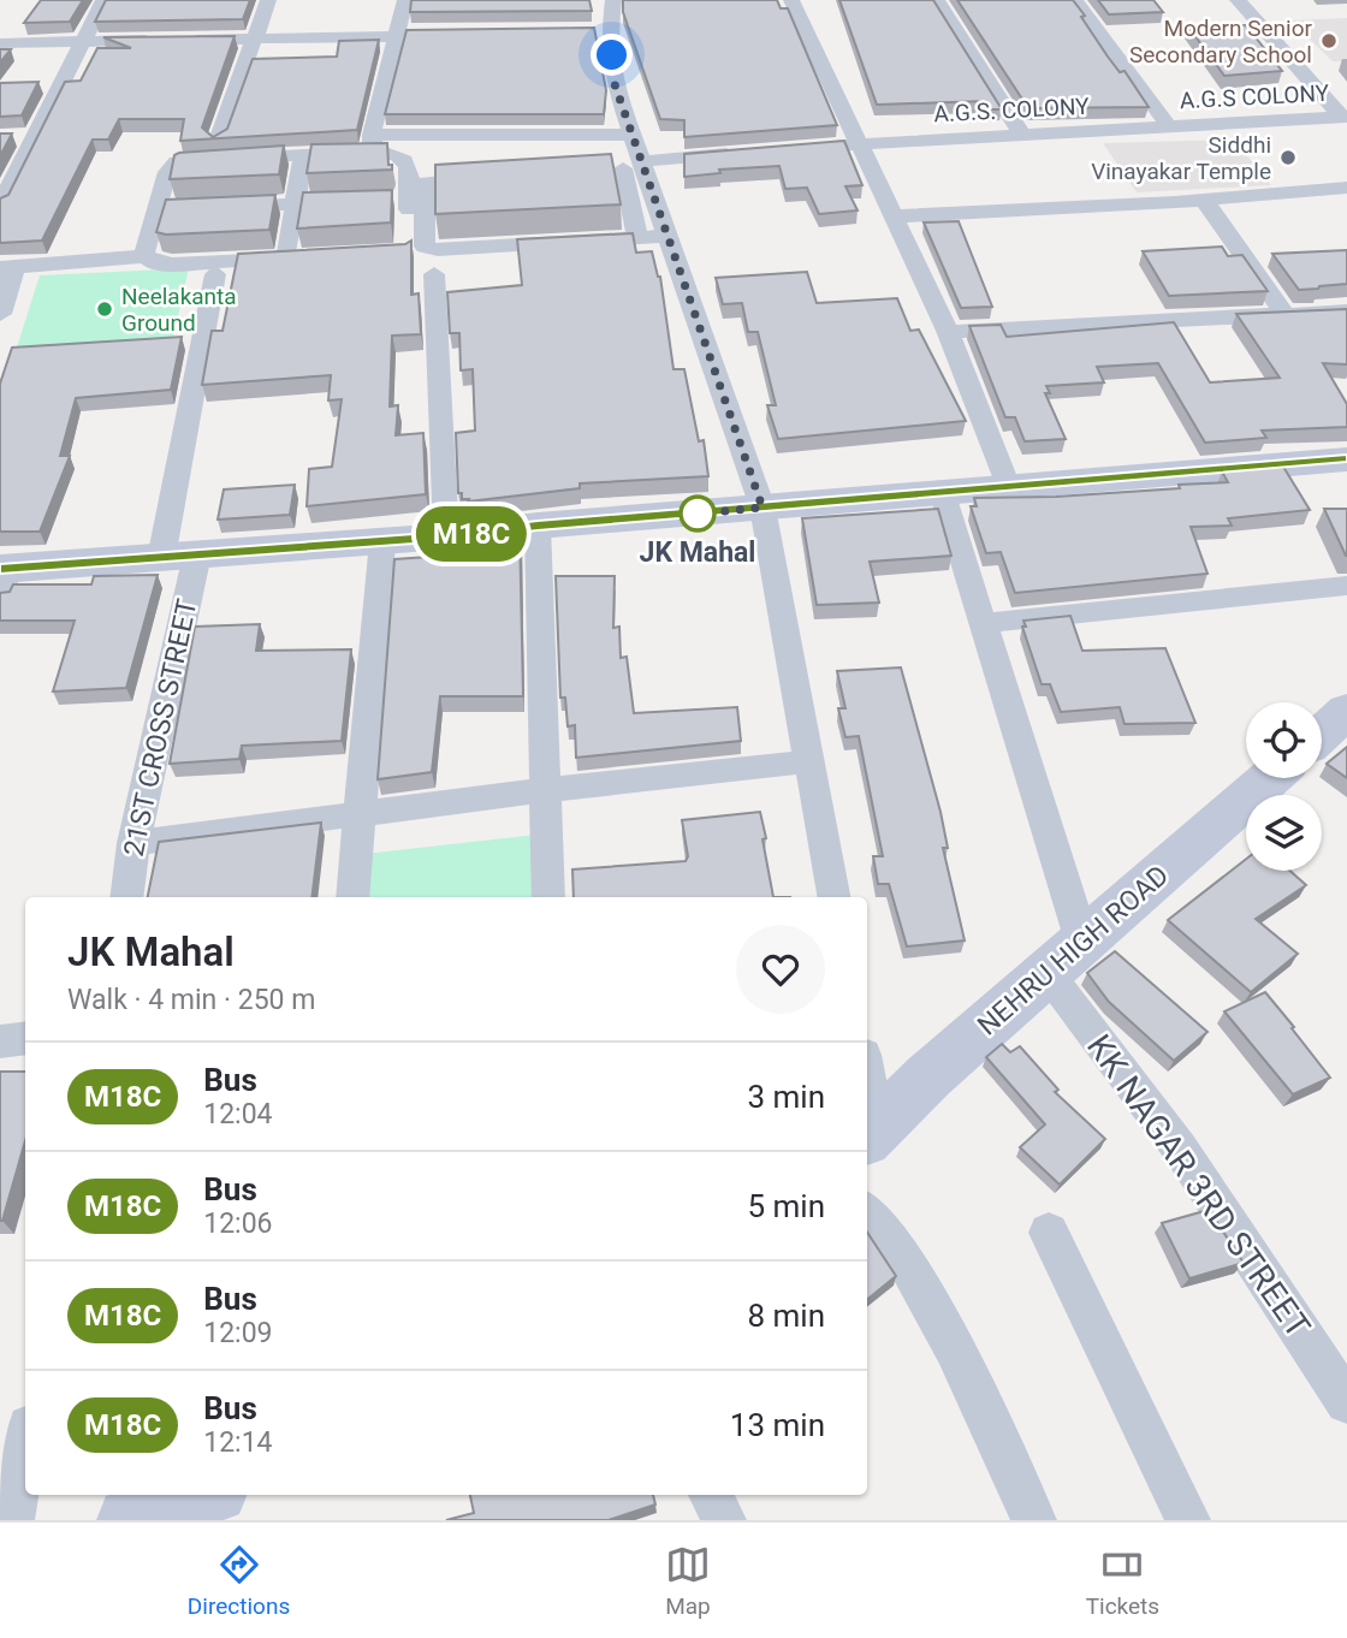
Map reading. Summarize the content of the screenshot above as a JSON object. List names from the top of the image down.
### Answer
{
  "streets": {
    "street": [
      "A.G.S COLONY",
      "A.G.S. COLONY",
      "21ST CROSS STREET",
      "NEHRU HIGH ROAD",
      "KK NAGAR 3RD STREET"
    ]
  },
  "crossings": [
    ["A.G.S COLONY", "A.G.S. COLONY"],
    ["NEHRU HIGH ROAD", "KK NAGAR 3RD STREET"]
  ],
  "places": [
    "Modern Senior Secondary School",
    "Siddhi Vinayakar Temple",
    "Neelakanta Ground",
    "JK Mahal"
  ],
  "lines": ["bus line M18C"],
  "page": {
    "on_map": "M18C",
    "heading": ["JK Mahal", "Walk · 4 min · 250 m"],
    "list": [
      {
        "mark": "M18C",
        "name": "Bus",
        "note": "12:04",
        "value": "3 min"
      },
      {
        "mark": "M18C",
        "name": "Bus",
        "note": "12:06",
        "value": "5 min"
      },
      {
        "mark": "M18C",
        "name": "Bus",
        "note": "12:09",
        "value": "8 min"
      },
      {
        "mark": "M18C",
        "name": "Bus",
        "note": "12:14",
        "value": "13 min"
      }
    ],
    "tabs": ["Directions", "Map", "Tickets"]
  }
}
